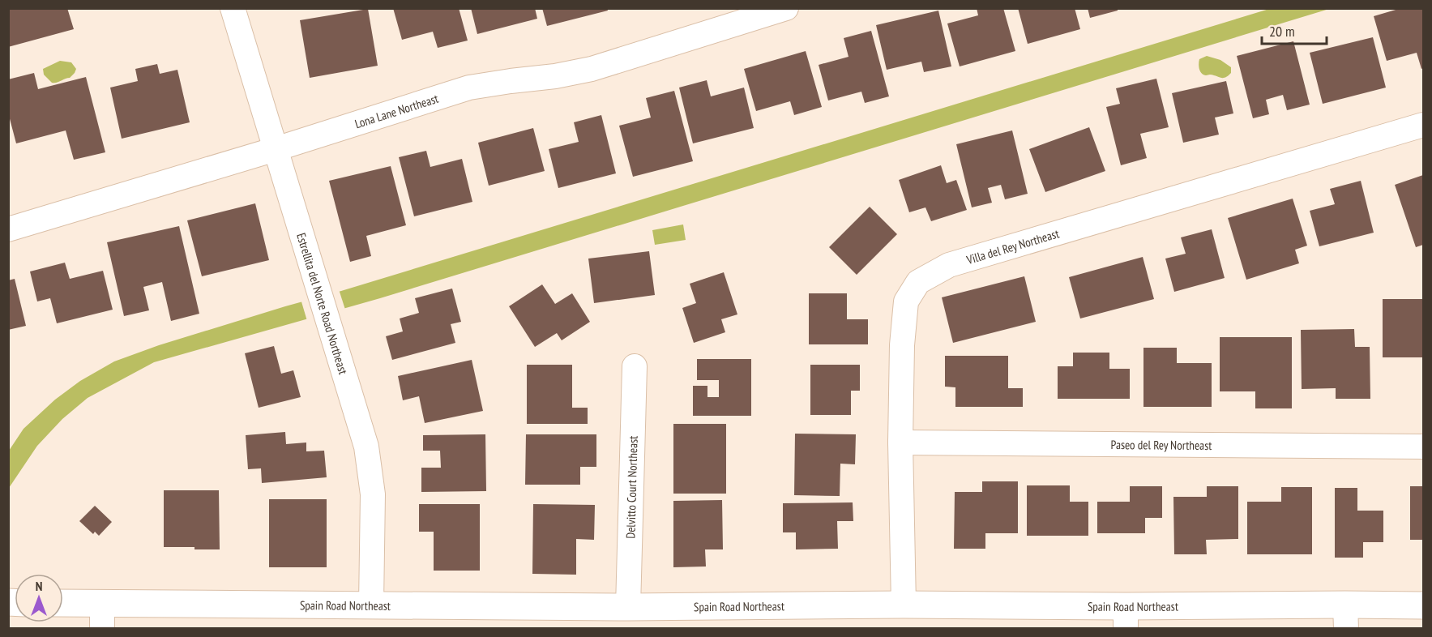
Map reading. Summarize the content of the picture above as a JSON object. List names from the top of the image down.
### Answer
{
  "streets": {
    "street": [
      "Lona Lane Northeast",
      "Villa del Rey Northeast",
      "Estrellita del Norte Road Northeast",
      "Paseo del Rey Northeast",
      "Delvitto Court Northeast",
      "Spain Road Northeast"
    ]
  },
  "crossings": [
    ["Lona Lane Northeast", "Estrellita del Norte Road Northeast"],
    ["Villa del Rey Northeast", "Paseo del Rey Northeast"],
    ["Villa del Rey Northeast", "Spain Road Northeast"],
    ["Estrellita del Norte Road Northeast", "Spain Road Northeast"],
    ["Delvitto Court Northeast", "Spain Road Northeast"]
  ],
  "scale_bar": "20 m",
  "north": "top"
}
